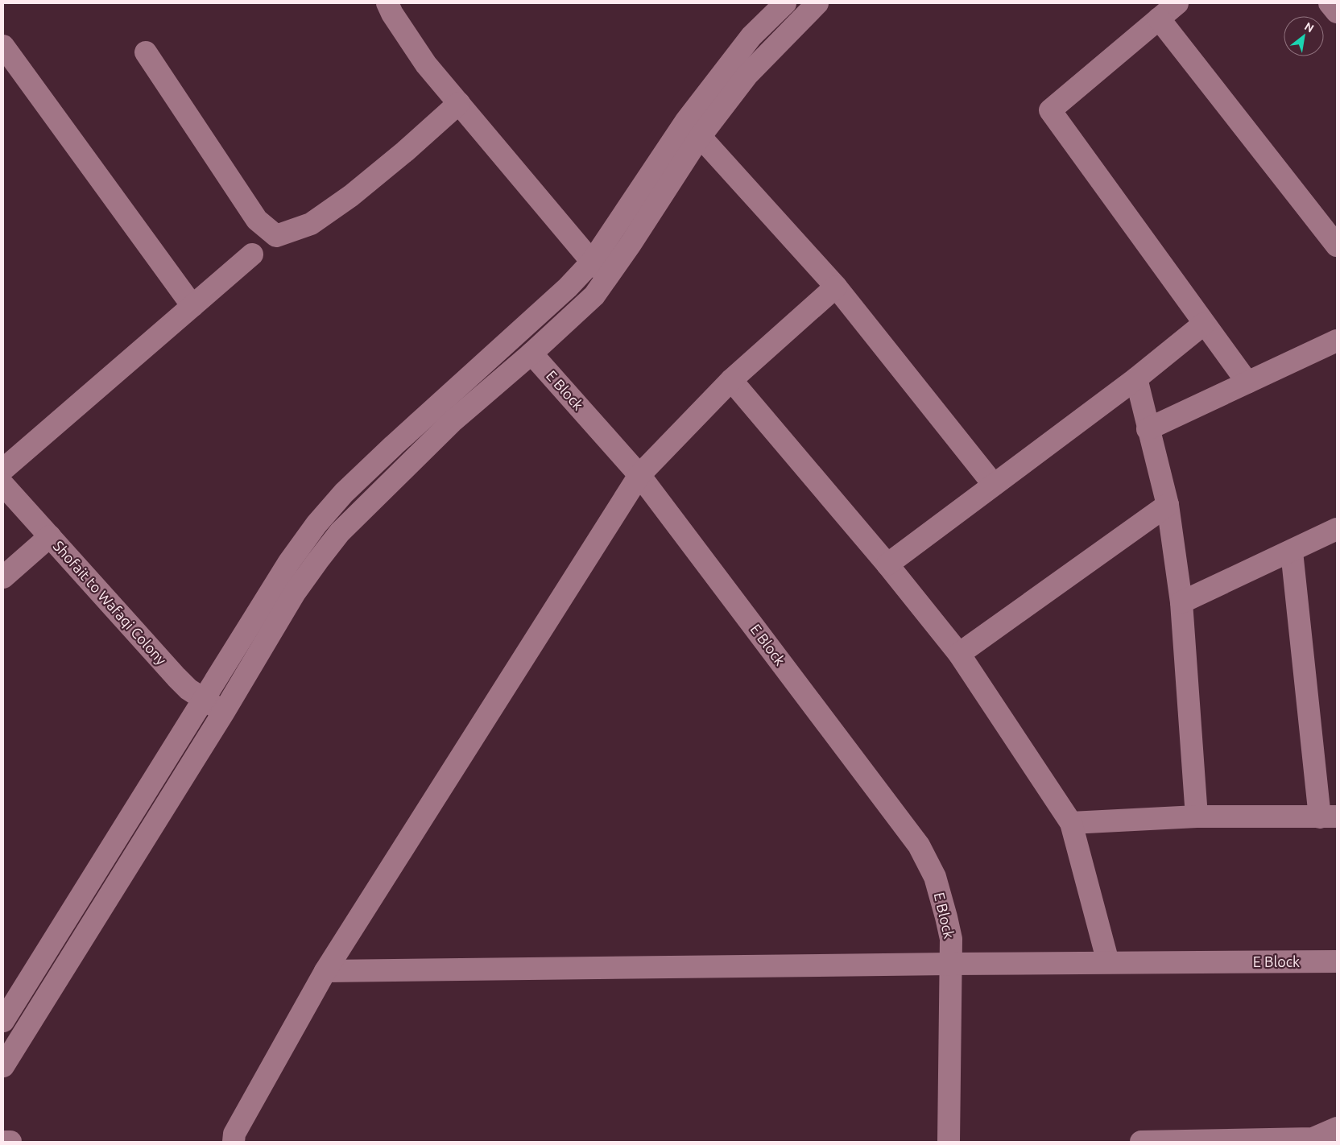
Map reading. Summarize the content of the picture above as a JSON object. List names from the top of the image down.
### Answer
{
  "streets": {
    "street": ["E Block", "Shofait to Wafaqi Colony"]
  },
  "north": "top right"
}
